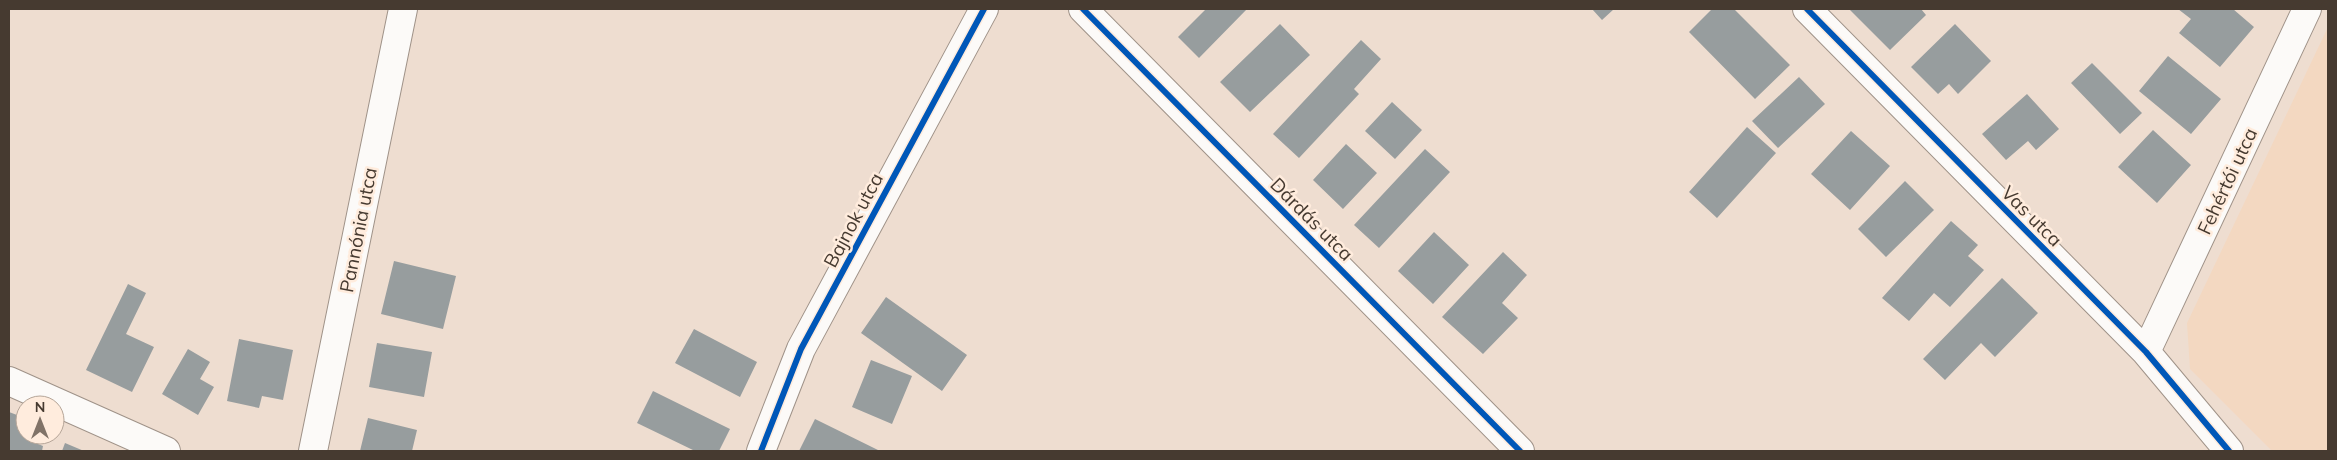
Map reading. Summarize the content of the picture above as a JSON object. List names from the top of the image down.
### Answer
{
  "streets": {
    "street": [
      "Fehértói utca",
      "Vas utca",
      "Dárdás utca",
      "Bajnok utca",
      "Pannónia utca"
    ]
  },
  "crossings": [
    ["Fehértói utca", "Vas utca"]
  ],
  "north": "top"
}
